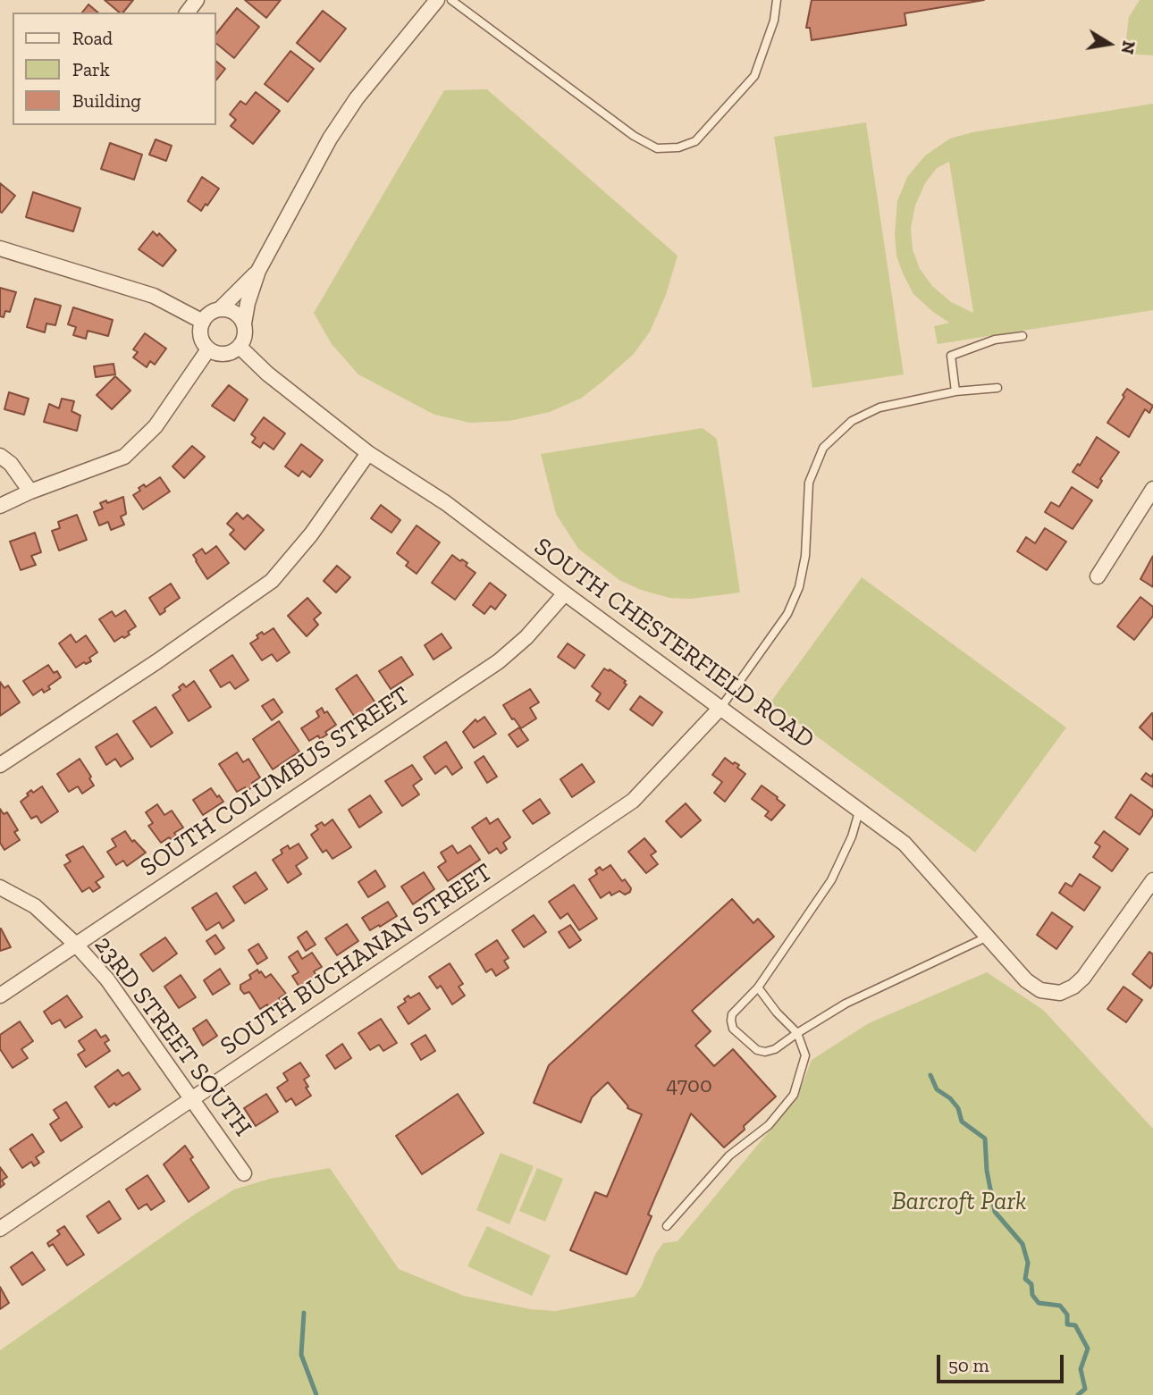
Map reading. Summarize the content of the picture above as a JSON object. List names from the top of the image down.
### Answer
{
  "streets": {
    "street": [
      "SOUTH CHESTERFIELD ROAD",
      "SOUTH COLUMBUS STREET",
      "SOUTH BUCHANAN STREET",
      "23RD STREET SOUTH"
    ]
  },
  "crossings": [
    ["SOUTH CHESTERFIELD ROAD", "SOUTH COLUMBUS STREET"],
    ["SOUTH CHESTERFIELD ROAD", "SOUTH BUCHANAN STREET"],
    ["SOUTH COLUMBUS STREET", "23RD STREET SOUTH"],
    ["SOUTH BUCHANAN STREET", "23RD STREET SOUTH"]
  ],
  "parks": ["Barcroft Park"],
  "house_numbers": ["4700"],
  "legend": ["Road", "Park", "Building"],
  "scale_bar": "50 m",
  "north": "right"
}
